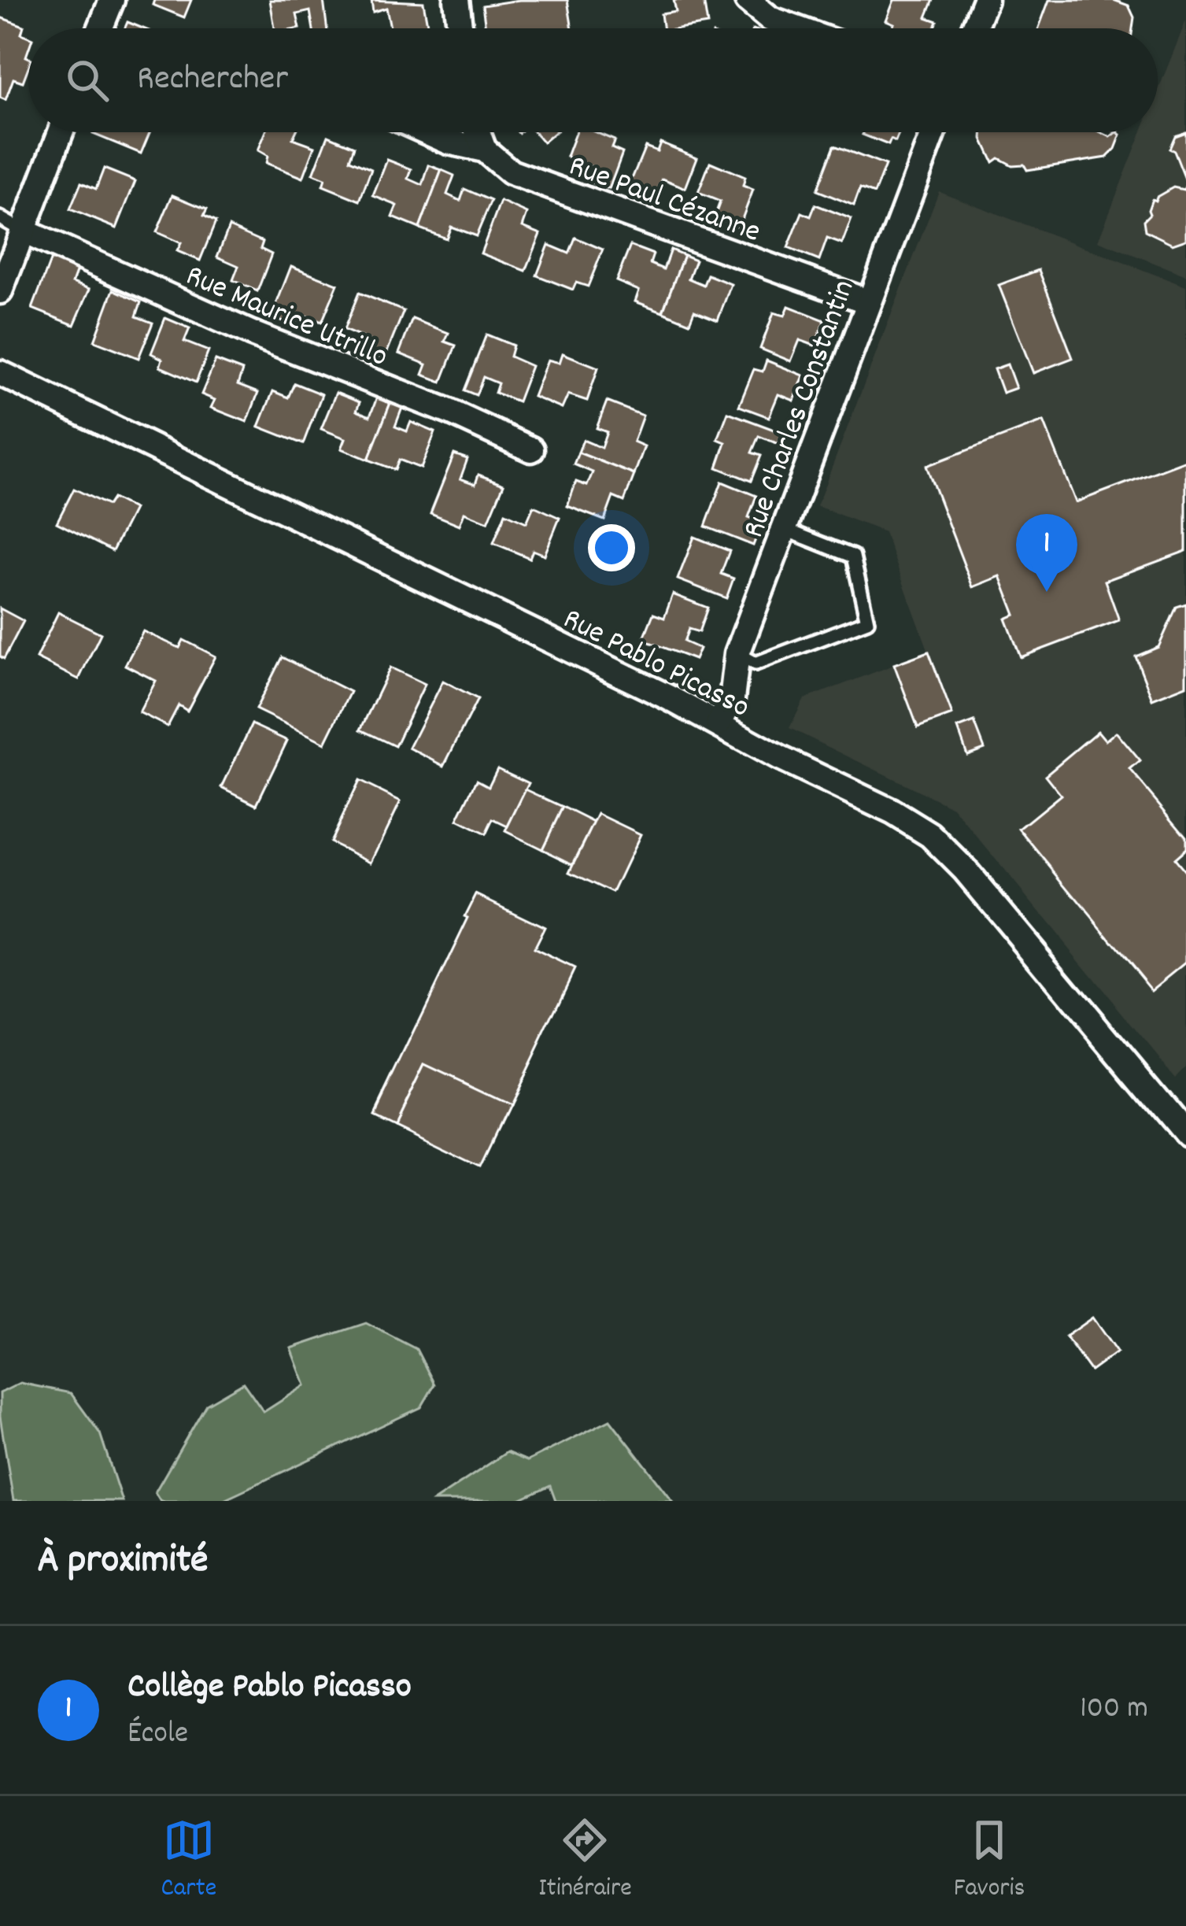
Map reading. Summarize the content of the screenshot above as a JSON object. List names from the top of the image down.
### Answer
{
  "streets": {
    "street": [
      "Rue Paul Cézanne",
      "Rue Maurice Utrillo",
      "Rue Charles Constantin",
      "Rue Pablo Picasso"
    ]
  },
  "crossings": [
    ["Rue Paul Cézanne", "Rue Charles Constantin"],
    ["Rue Charles Constantin", "Rue Pablo Picasso"]
  ],
  "page": {
    "search": "Rechercher",
    "pins": "1",
    "heading": "À proximité",
    "list": [
      {
        "mark": "1",
        "name": "Collège Pablo Picasso",
        "note": "École",
        "value": "100 m"
      }
    ],
    "nav": ["Carte", "Itinéraire", "Favoris"]
  }
}
